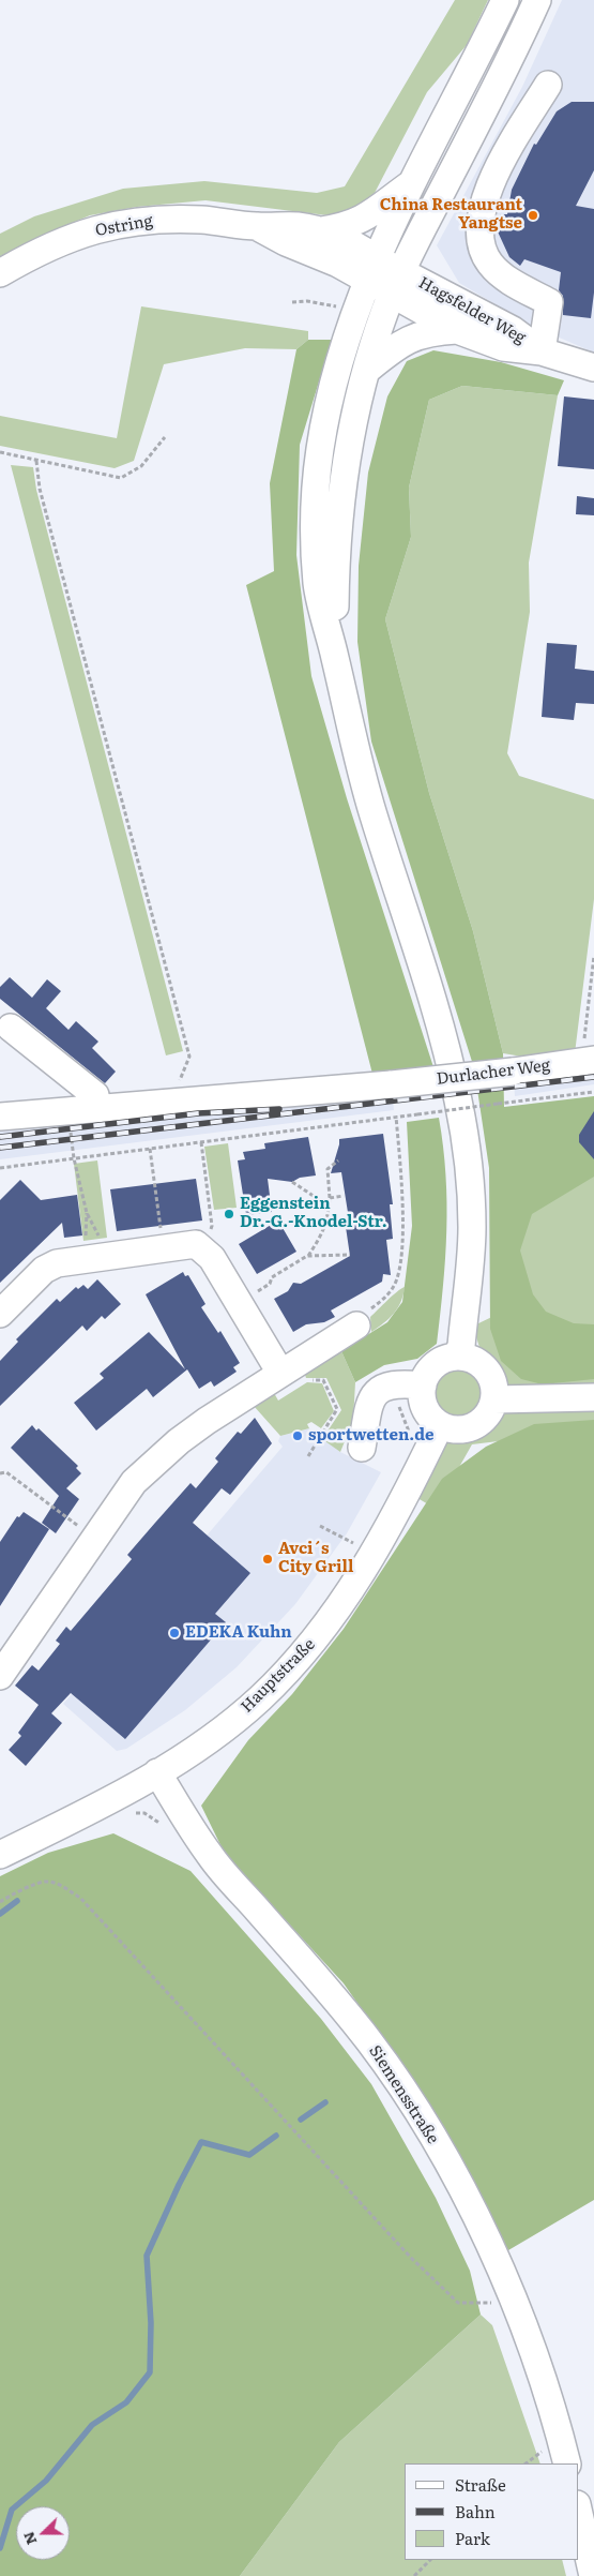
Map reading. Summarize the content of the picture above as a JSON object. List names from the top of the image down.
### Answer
{
  "streets": {
    "street": [
      "Ostring",
      "Hagsfelder Weg",
      "Durlacher Weg",
      "Hauptstraße",
      "Siemensstraße"
    ]
  },
  "crossings": [
    ["Ostring", "Hagsfelder Weg"],
    ["Hauptstraße", "Siemensstraße"]
  ],
  "places": [
    "China Restaurant Yangtse",
    "Eggenstein Dr.-G.-Knodel-Str.",
    "sportwetten.de",
    "Avci´s City Grill",
    "EDEKA Kuhn"
  ],
  "legend": ["Straße", "Bahn", "Park"],
  "north": "left"
}
